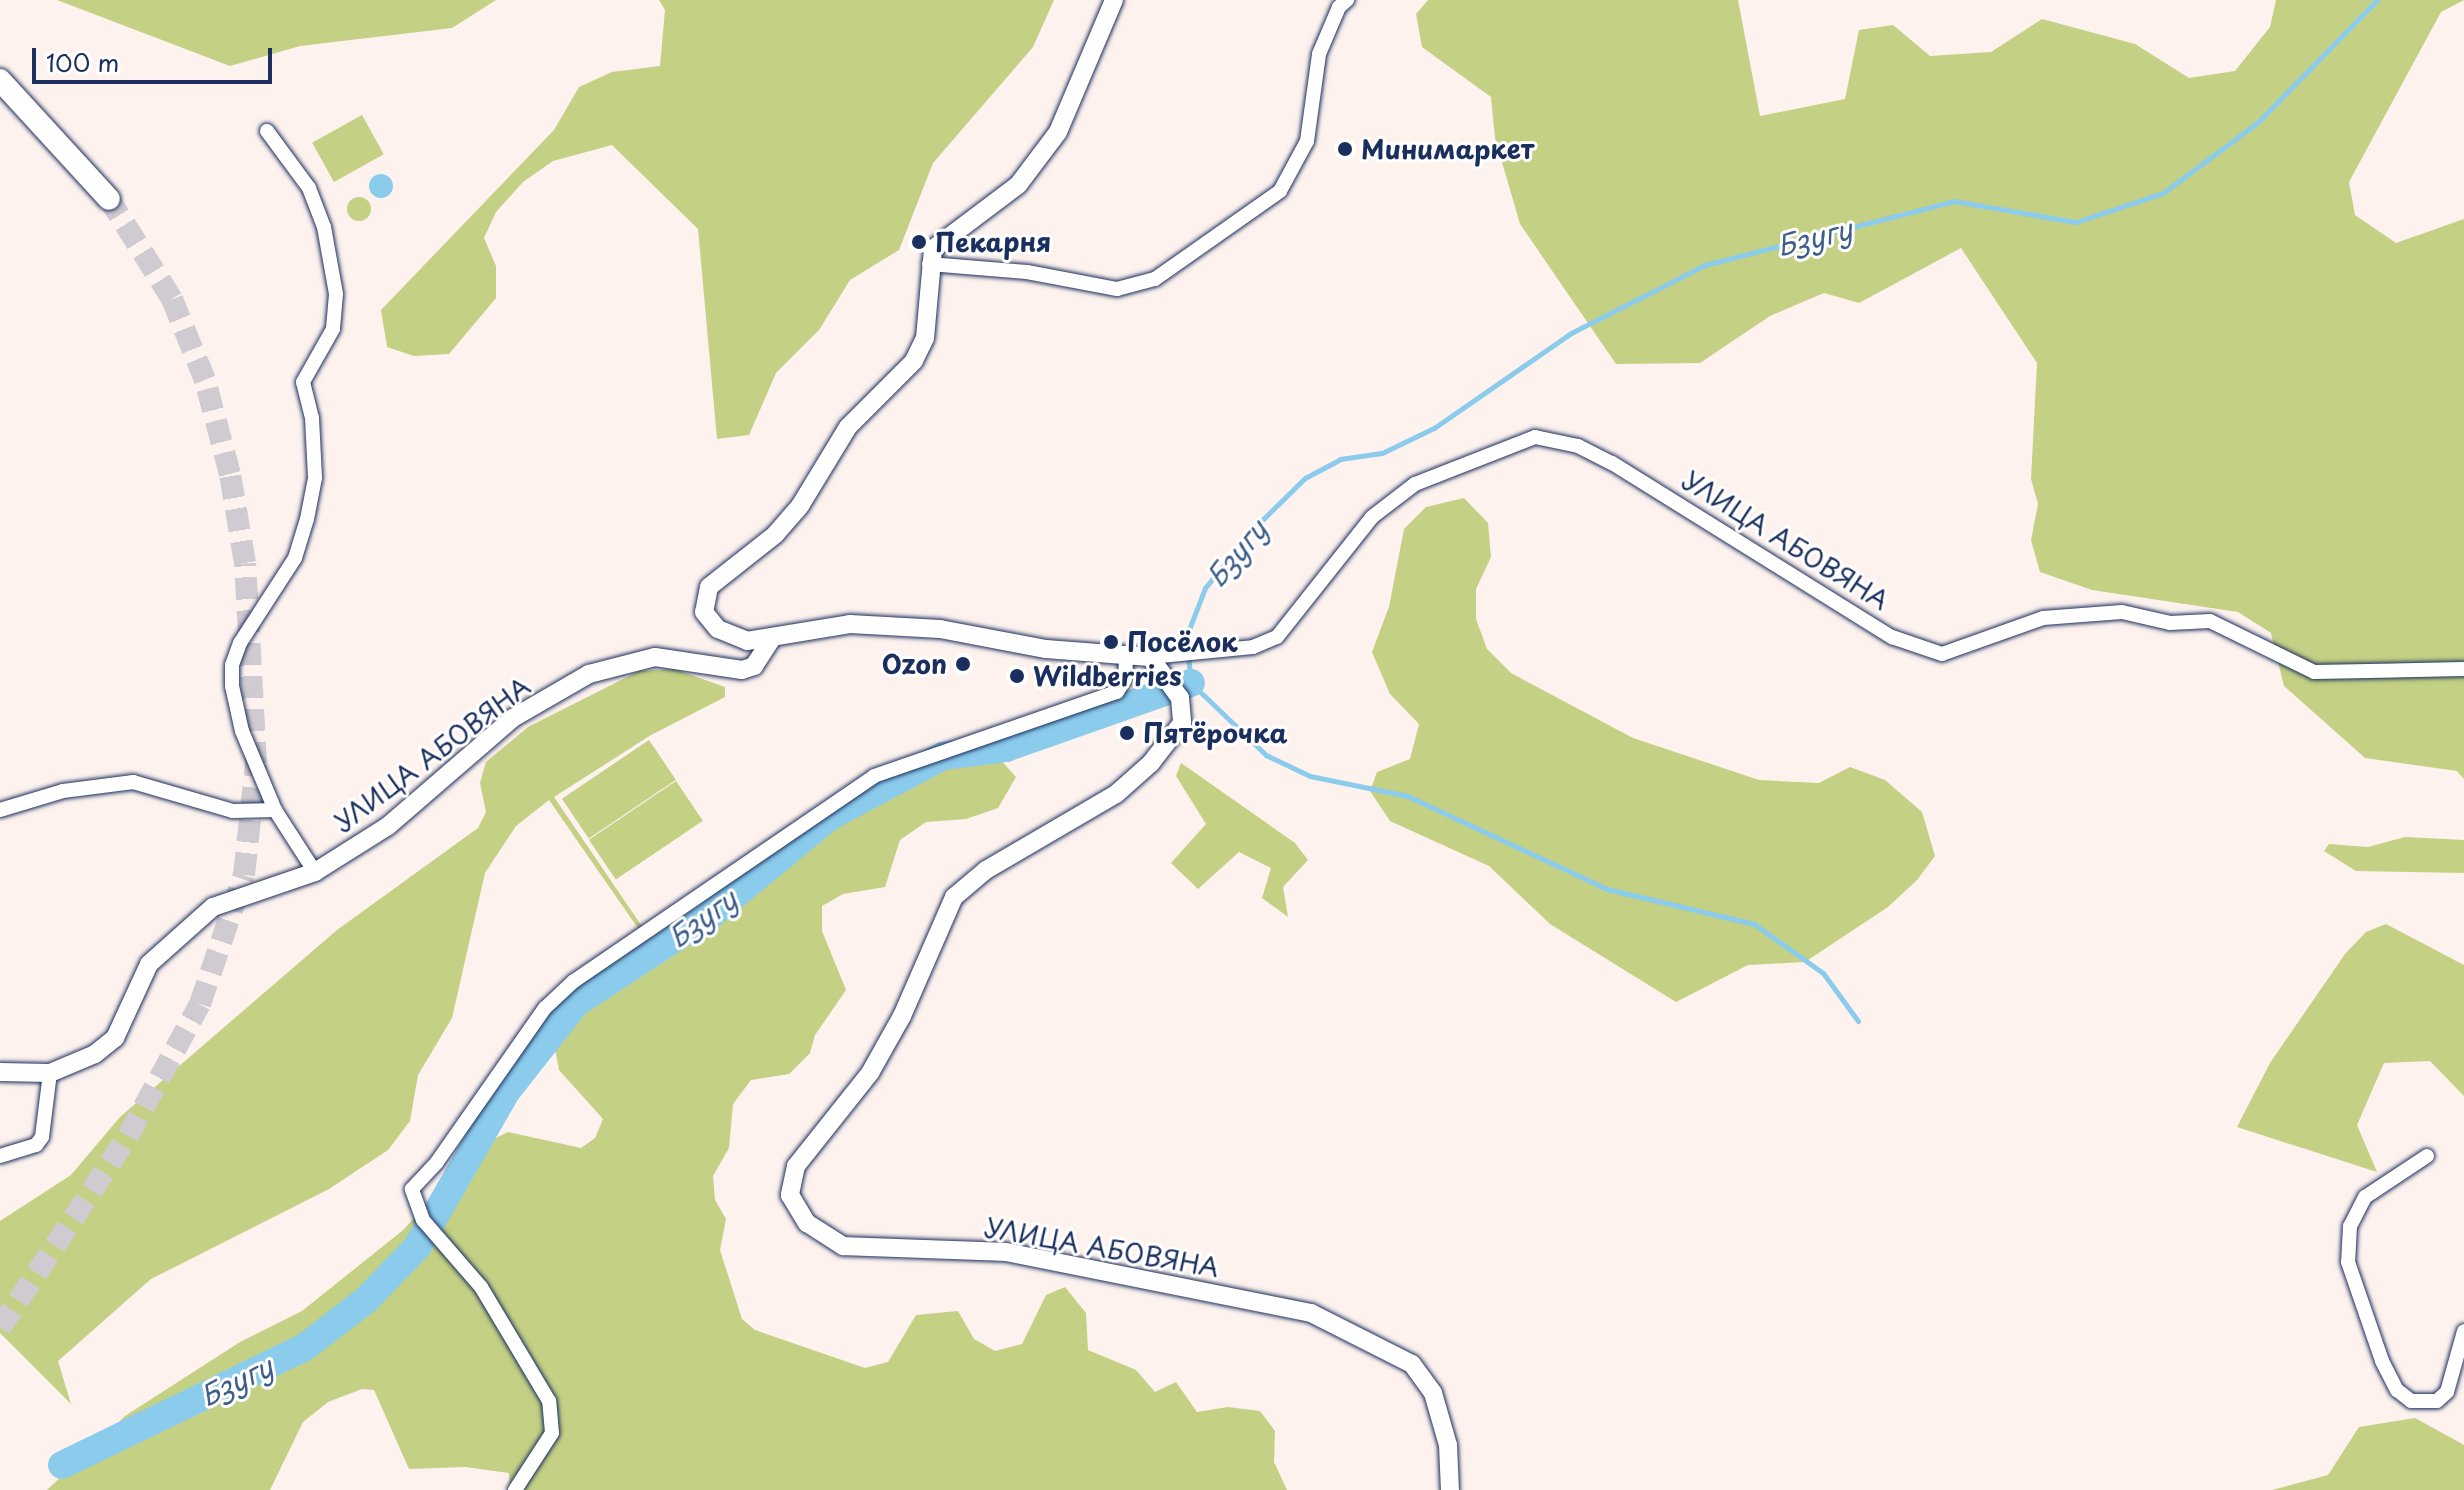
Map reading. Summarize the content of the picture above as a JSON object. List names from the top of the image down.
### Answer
{
  "streets": {
    "street": ["УЛИЦА АБОВЯНА"]
  },
  "water": ["Бзугу"],
  "places": [
    "Минимаркет",
    "Пекарня",
    "Посёлок",
    "Ozon",
    "Wildberries",
    "Пятёрочка"
  ],
  "scale_bar": "100 m"
}
